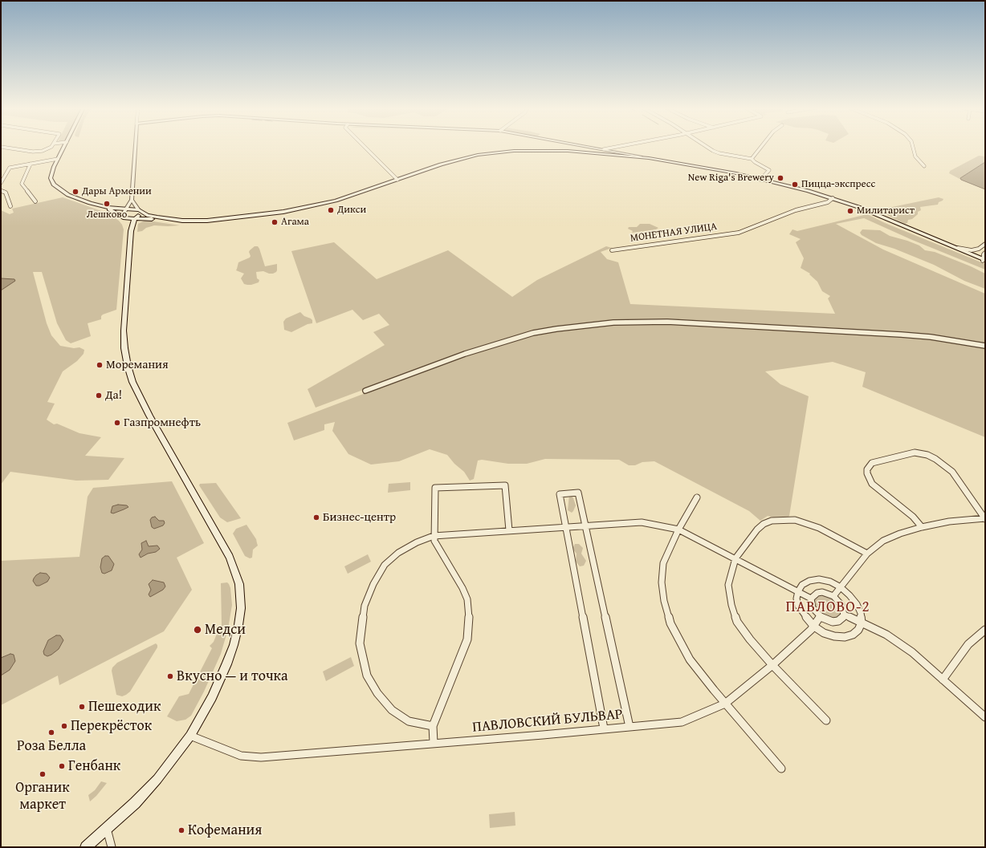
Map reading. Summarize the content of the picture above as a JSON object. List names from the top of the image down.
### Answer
{
  "streets": {
    "street": ["МОНЕТНАЯ УЛИЦА", "ПАВЛОВСКИЙ БУЛЬВАР"]
  },
  "districts": ["ПАВЛОВО-2"],
  "places": [
    "New Riga's Brewery",
    "Пицца-экспресс",
    "Дары Армении",
    "Лешково",
    "Дикси",
    "Милитарист",
    "Агама",
    "Моремания",
    "Да!",
    "Газпромнефть",
    "Бизнес-центр",
    "Медси",
    "Вкусно — и точка",
    "Пешеходик",
    "Перекрёсток",
    "Роза Белла",
    "Генбанк",
    "Органик маркет",
    "Кофемания"
  ]
}
